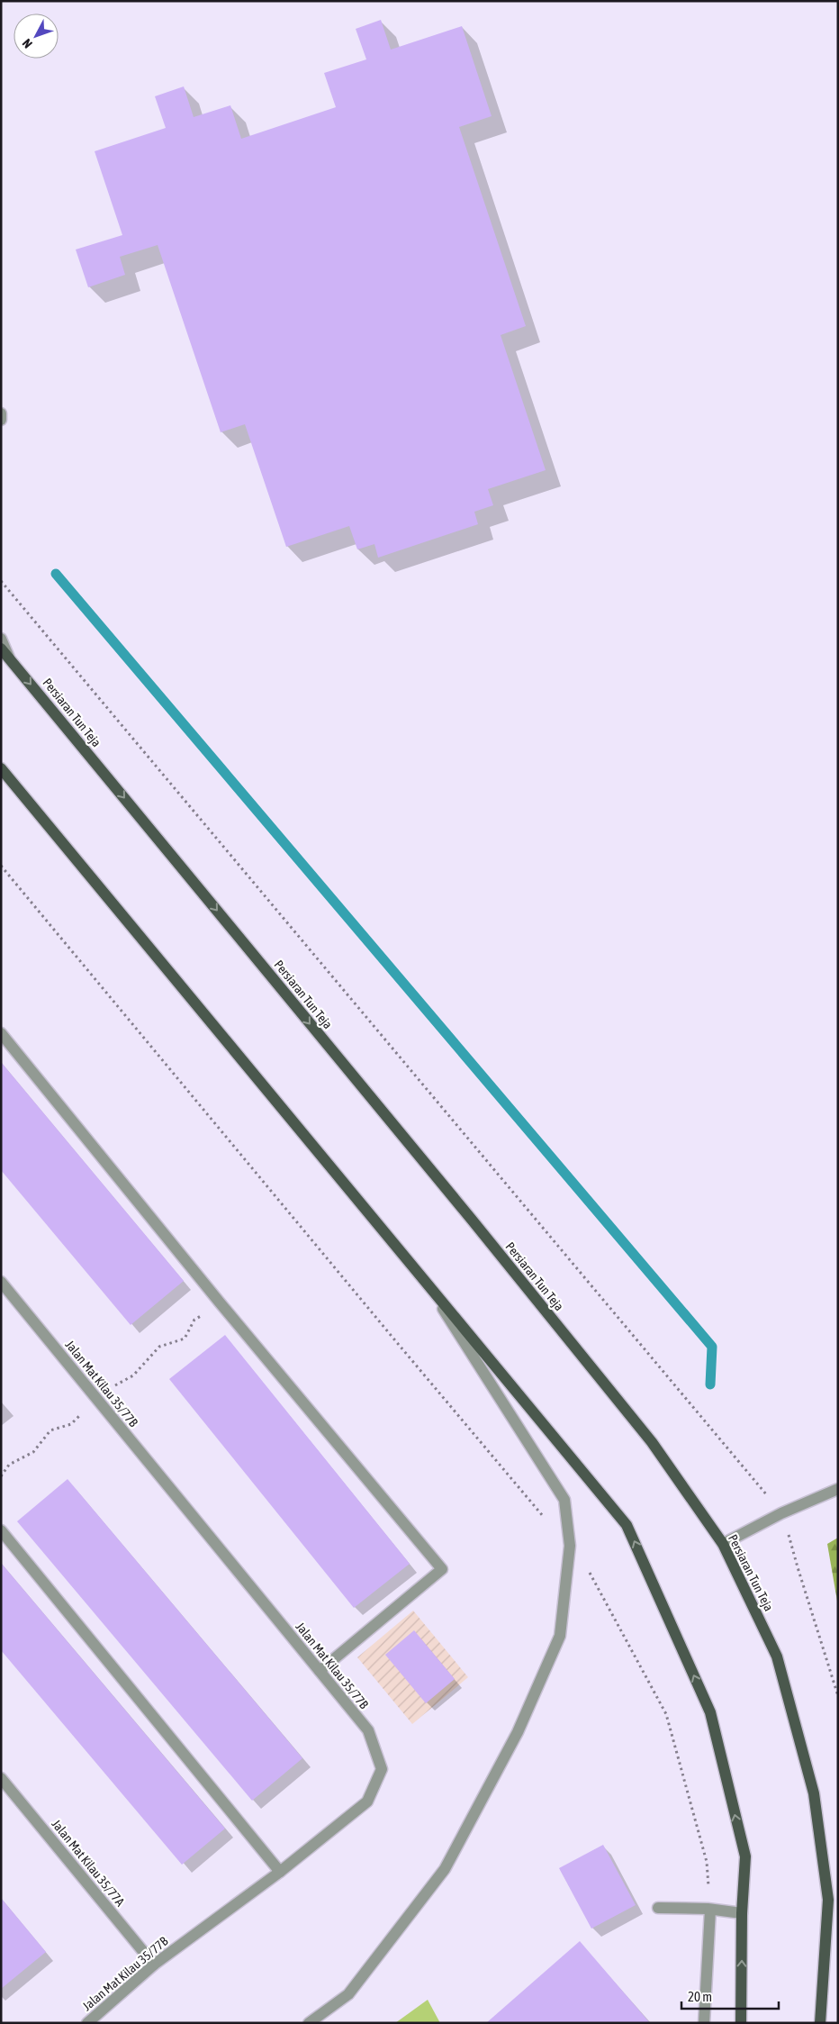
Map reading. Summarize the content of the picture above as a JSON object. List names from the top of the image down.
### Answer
{
  "streets": {
    "main road": ["Persiaran Tun Teja"],
    "street": ["Jalan Mat Kilau 35/77B", "Jalan Mat Kilau 35/77A"]
  },
  "crossings": [
    ["Jalan Mat Kilau 35/77B", "Jalan Mat Kilau 35/77A"]
  ],
  "scale_bar": "20 m",
  "north": "bottom left"
}
